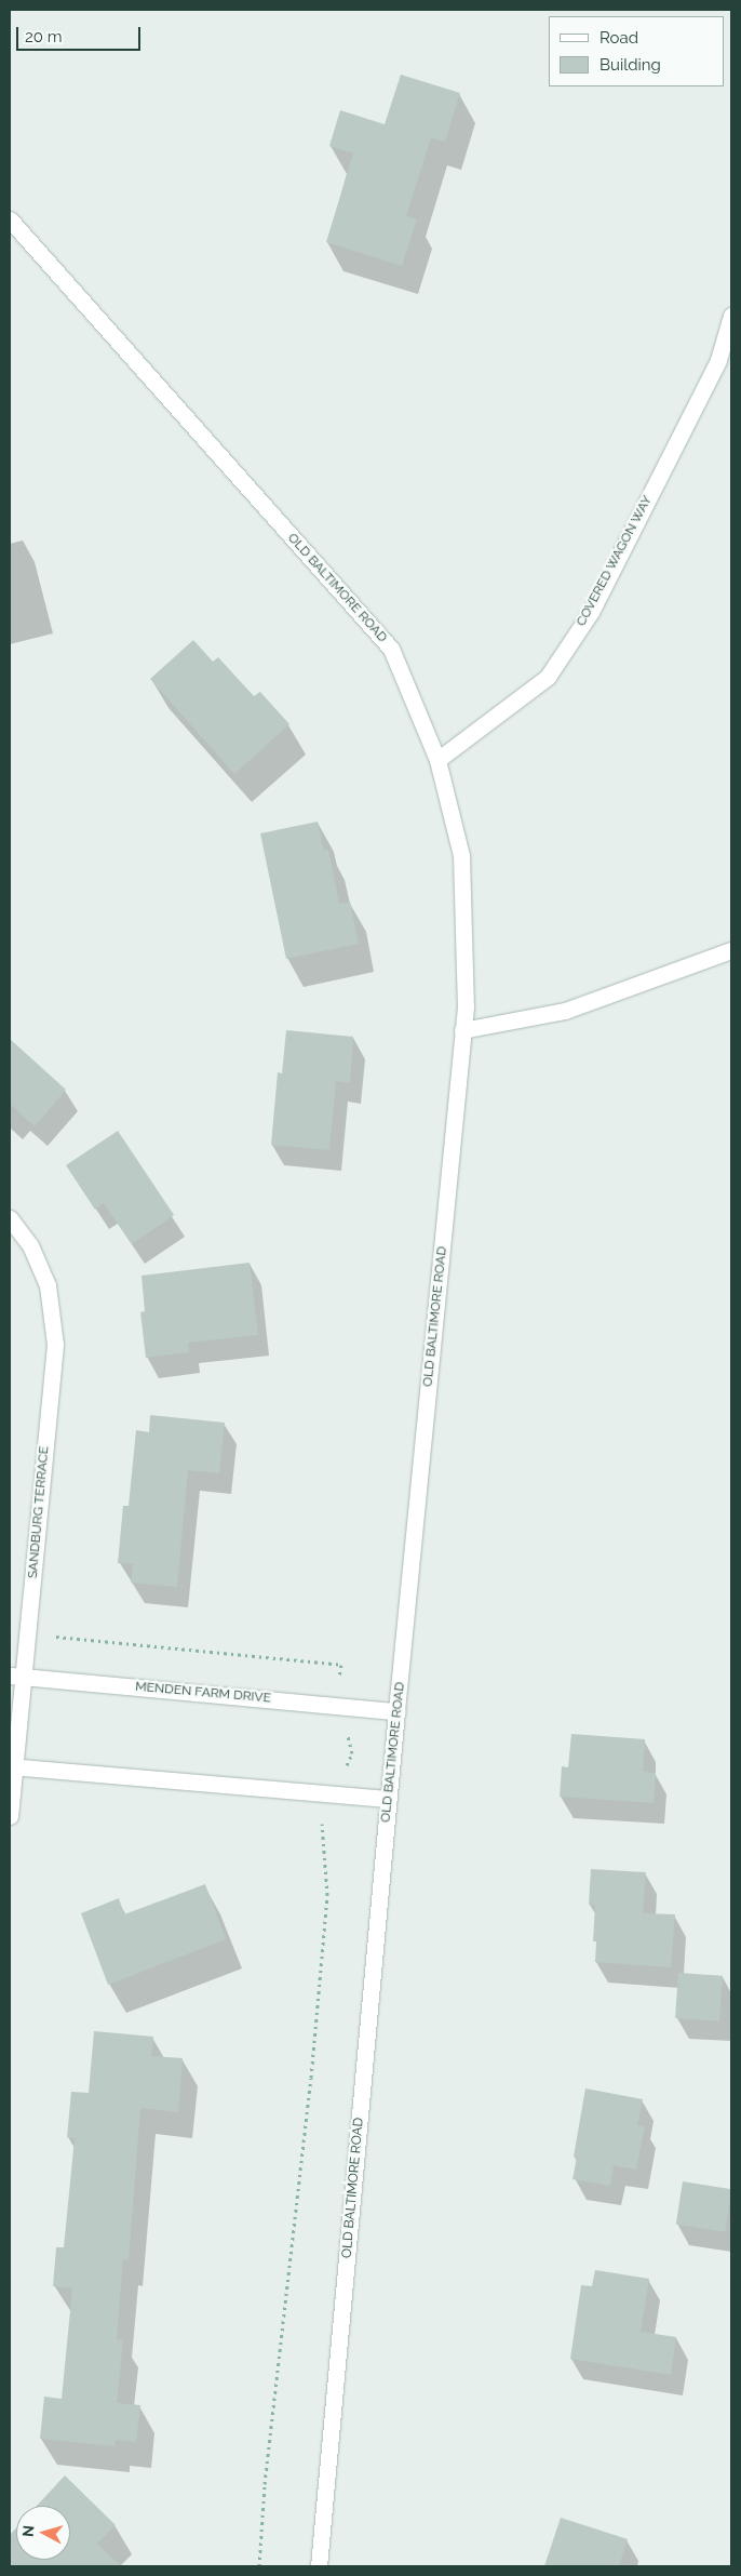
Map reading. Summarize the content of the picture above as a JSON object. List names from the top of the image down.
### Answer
{
  "streets": {
    "street": [
      "COVERED WAGON WAY",
      "OLD BALTIMORE ROAD",
      "SANDBURG TERRACE",
      "MENDEN FARM DRIVE"
    ]
  },
  "crossings": [
    ["COVERED WAGON WAY", "OLD BALTIMORE ROAD"],
    ["OLD BALTIMORE ROAD", "MENDEN FARM DRIVE"],
    ["SANDBURG TERRACE", "MENDEN FARM DRIVE"]
  ],
  "legend": ["Road", "Building"],
  "scale_bar": "20 m",
  "north": "left"
}
